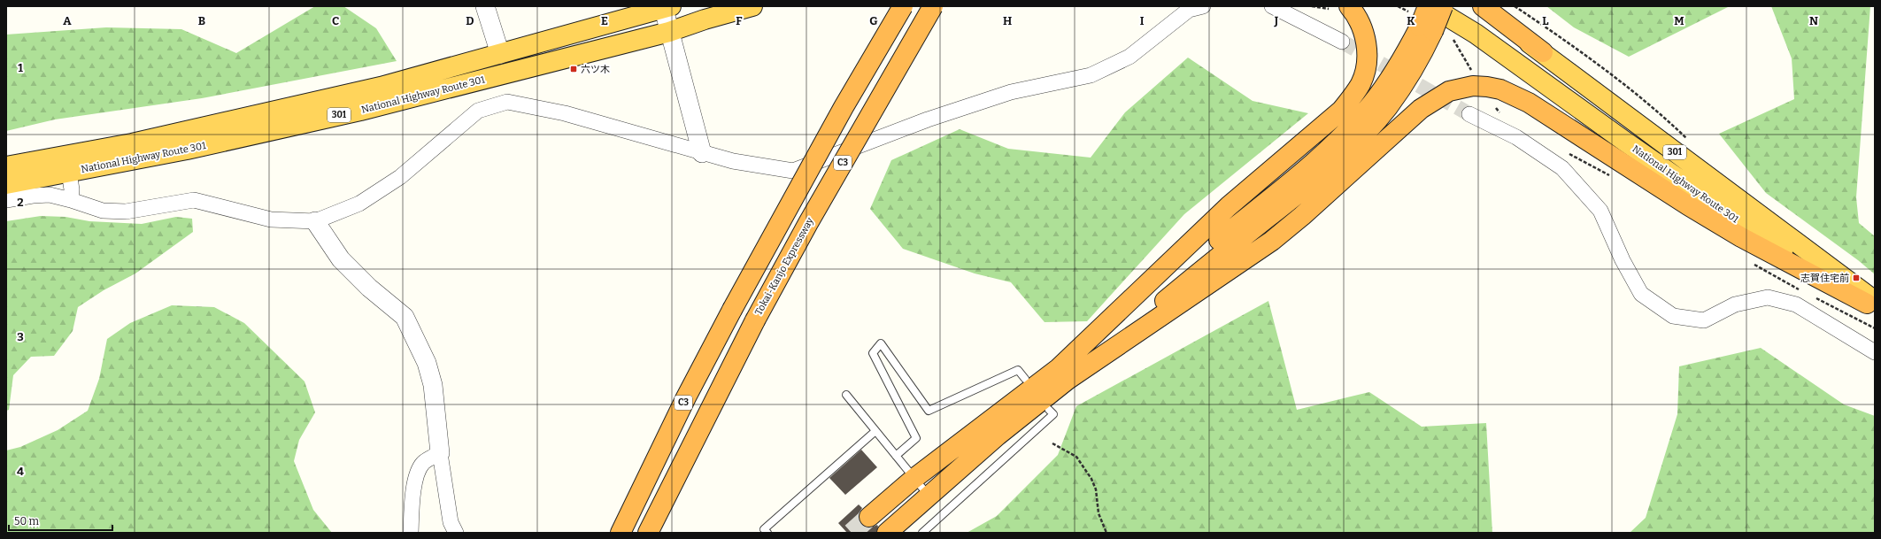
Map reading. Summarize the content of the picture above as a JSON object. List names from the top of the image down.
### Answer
{
  "streets": {
    "highway": [
      "National Highway Route 301",
      "301",
      "C3",
      "Tokai-Kanjo Expressway"
    ]
  },
  "places": {
    "transit": ["六ツ木", "志賀住宅前"]
  },
  "scale_bar": "50 m",
  "grid": {
    "columns": [
      "A",
      "B",
      "C",
      "D",
      "E",
      "F",
      "G",
      "H",
      "I",
      "J",
      "K",
      "L",
      "M",
      "N"
    ],
    "rows": [
      "1",
      "2",
      "3",
      "4"
    ]
  }
}
